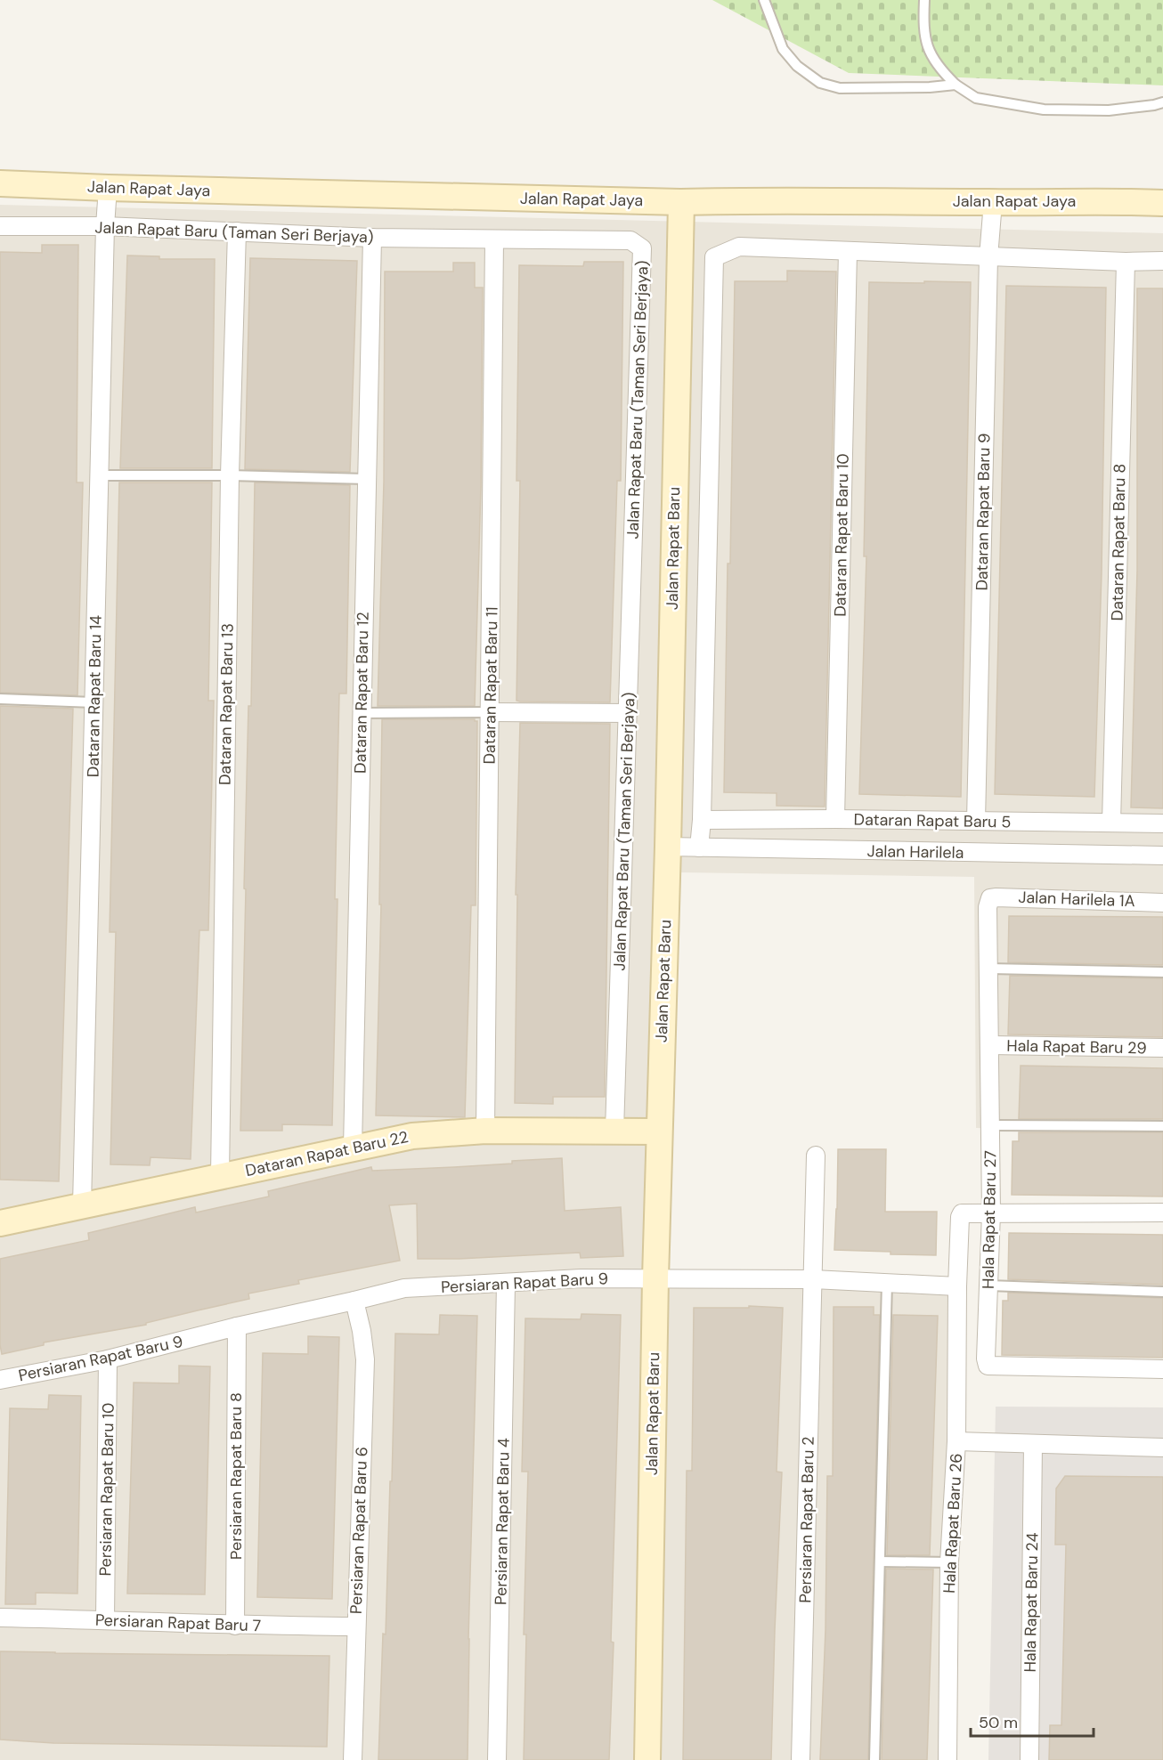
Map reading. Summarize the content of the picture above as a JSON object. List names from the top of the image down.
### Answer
{
  "streets": {
    "street": [
      "Jalan Rapat Jaya",
      "Jalan Rapat Baru (Taman Seri Berjaya)",
      "Dataran Rapat Baru 9",
      "Dataran Rapat Baru 10",
      "Dataran Rapat Baru 8",
      "Jalan Rapat Baru",
      "Dataran Rapat Baru 11",
      "Dataran Rapat Baru 12",
      "Dataran Rapat Baru 14",
      "Dataran Rapat Baru 13",
      "Dataran Rapat Baru 5",
      "Jalan Harilela",
      "Jalan Harilela 1A",
      "Hala Rapat Baru 29",
      "Dataran Rapat Baru 22",
      "Hala Rapat Baru 27",
      "Persiaran Rapat Baru 9",
      "Persiaran Rapat Baru 8",
      "Persiaran Rapat Baru 10",
      "Persiaran Rapat Baru 2",
      "Persiaran Rapat Baru 4",
      "Hala Rapat Baru 26",
      "Persiaran Rapat Baru 6",
      "Hala Rapat Baru 24",
      "Persiaran Rapat Baru 7"
    ]
  },
  "crossings": [
    ["Jalan Rapat Jaya", "Dataran Rapat Baru 9"],
    ["Jalan Rapat Jaya", "Jalan Rapat Baru"],
    ["Jalan Rapat Jaya", "Dataran Rapat Baru 14"],
    ["Jalan Rapat Baru (Taman Seri Berjaya)", "Dataran Rapat Baru 11"],
    ["Jalan Rapat Baru (Taman Seri Berjaya)", "Dataran Rapat Baru 12"],
    ["Jalan Rapat Baru (Taman Seri Berjaya)", "Dataran Rapat Baru 14"],
    ["Jalan Rapat Baru (Taman Seri Berjaya)", "Dataran Rapat Baru 13"],
    ["Jalan Rapat Baru (Taman Seri Berjaya)", "Dataran Rapat Baru 22"],
    ["Dataran Rapat Baru 9", "Dataran Rapat Baru 5"],
    ["Dataran Rapat Baru 10", "Dataran Rapat Baru 5"],
    ["Dataran Rapat Baru 8", "Dataran Rapat Baru 5"],
    ["Jalan Rapat Baru", "Jalan Harilela"],
    ["Jalan Rapat Baru", "Dataran Rapat Baru 22"],
    ["Jalan Rapat Baru", "Persiaran Rapat Baru 9"],
    ["Dataran Rapat Baru 11", "Dataran Rapat Baru 22"],
    ["Dataran Rapat Baru 12", "Dataran Rapat Baru 22"],
    ["Dataran Rapat Baru 14", "Dataran Rapat Baru 22"],
    ["Dataran Rapat Baru 13", "Dataran Rapat Baru 22"],
    ["Jalan Harilela 1A", "Hala Rapat Baru 27"],
    ["Hala Rapat Baru 29", "Hala Rapat Baru 27"],
    ["Persiaran Rapat Baru 9", "Persiaran Rapat Baru 8"],
    ["Persiaran Rapat Baru 9", "Persiaran Rapat Baru 10"],
    ["Persiaran Rapat Baru 9", "Persiaran Rapat Baru 2"],
    ["Persiaran Rapat Baru 9", "Persiaran Rapat Baru 4"],
    ["Persiaran Rapat Baru 9", "Hala Rapat Baru 26"],
    ["Persiaran Rapat Baru 9", "Persiaran Rapat Baru 6"],
    ["Persiaran Rapat Baru 8", "Persiaran Rapat Baru 7"],
    ["Persiaran Rapat Baru 10", "Persiaran Rapat Baru 7"],
    ["Persiaran Rapat Baru 6", "Persiaran Rapat Baru 7"]
  ],
  "scale_bar": "50 m"
}
